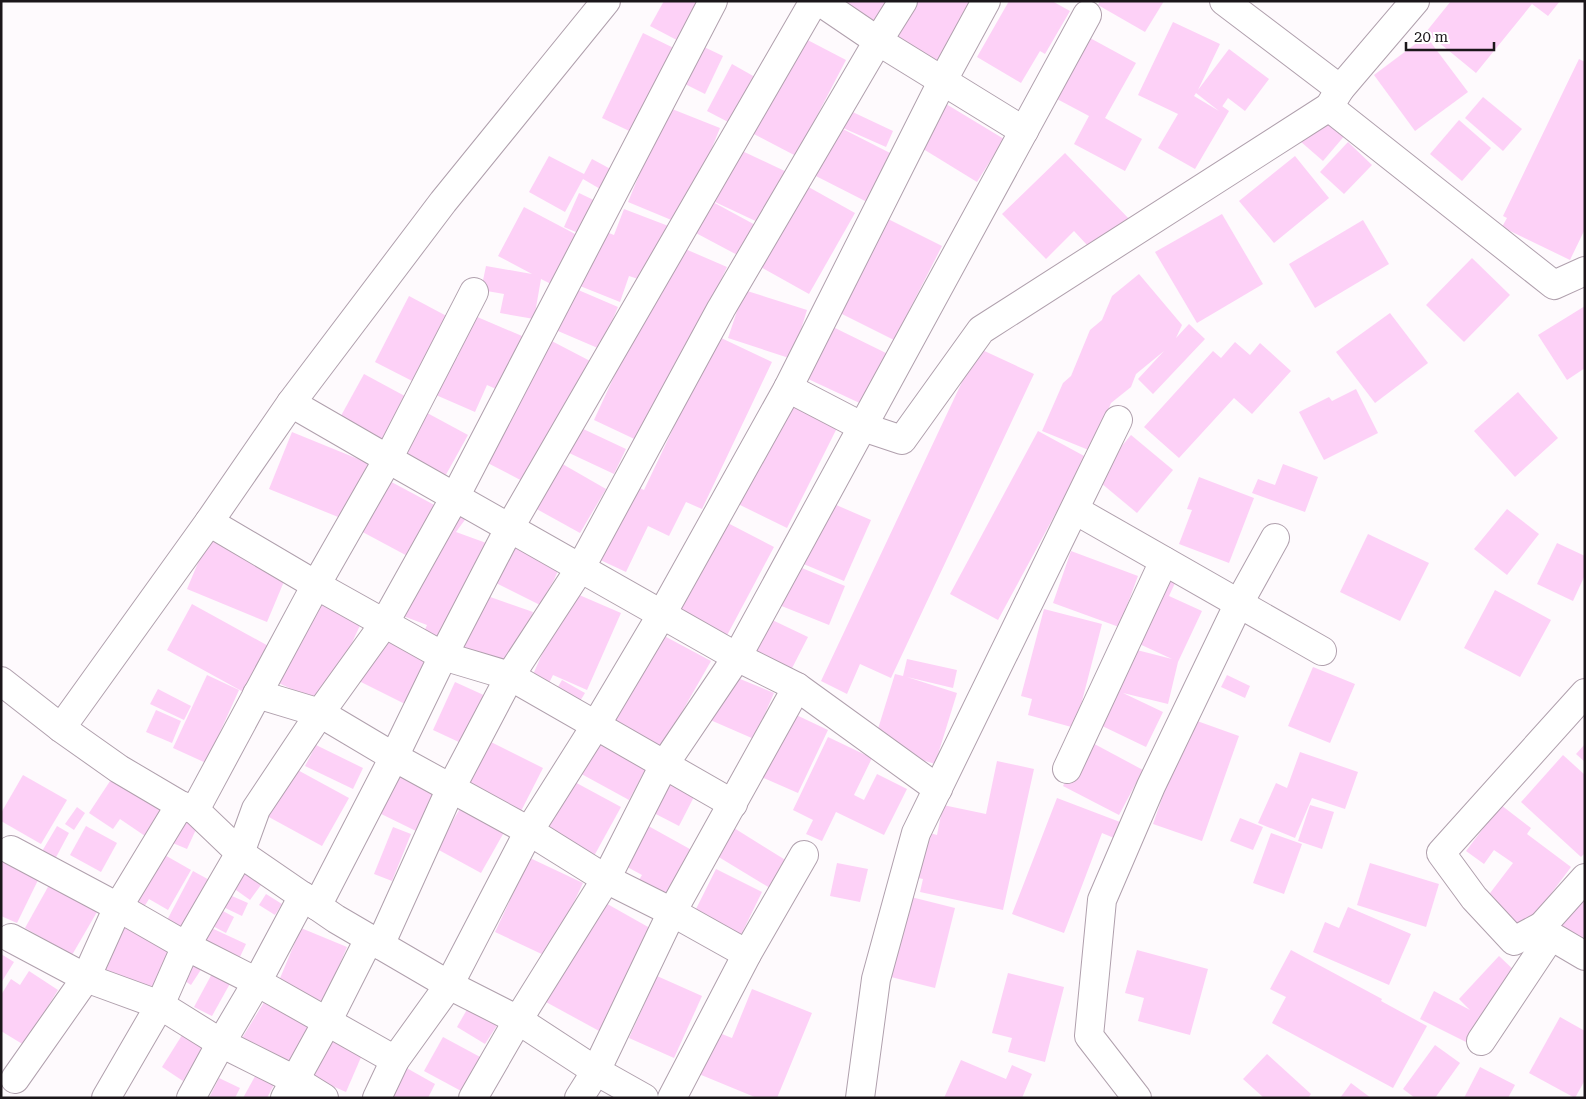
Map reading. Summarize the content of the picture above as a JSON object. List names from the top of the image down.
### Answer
{
  "scale_bar": "20 m"
}
